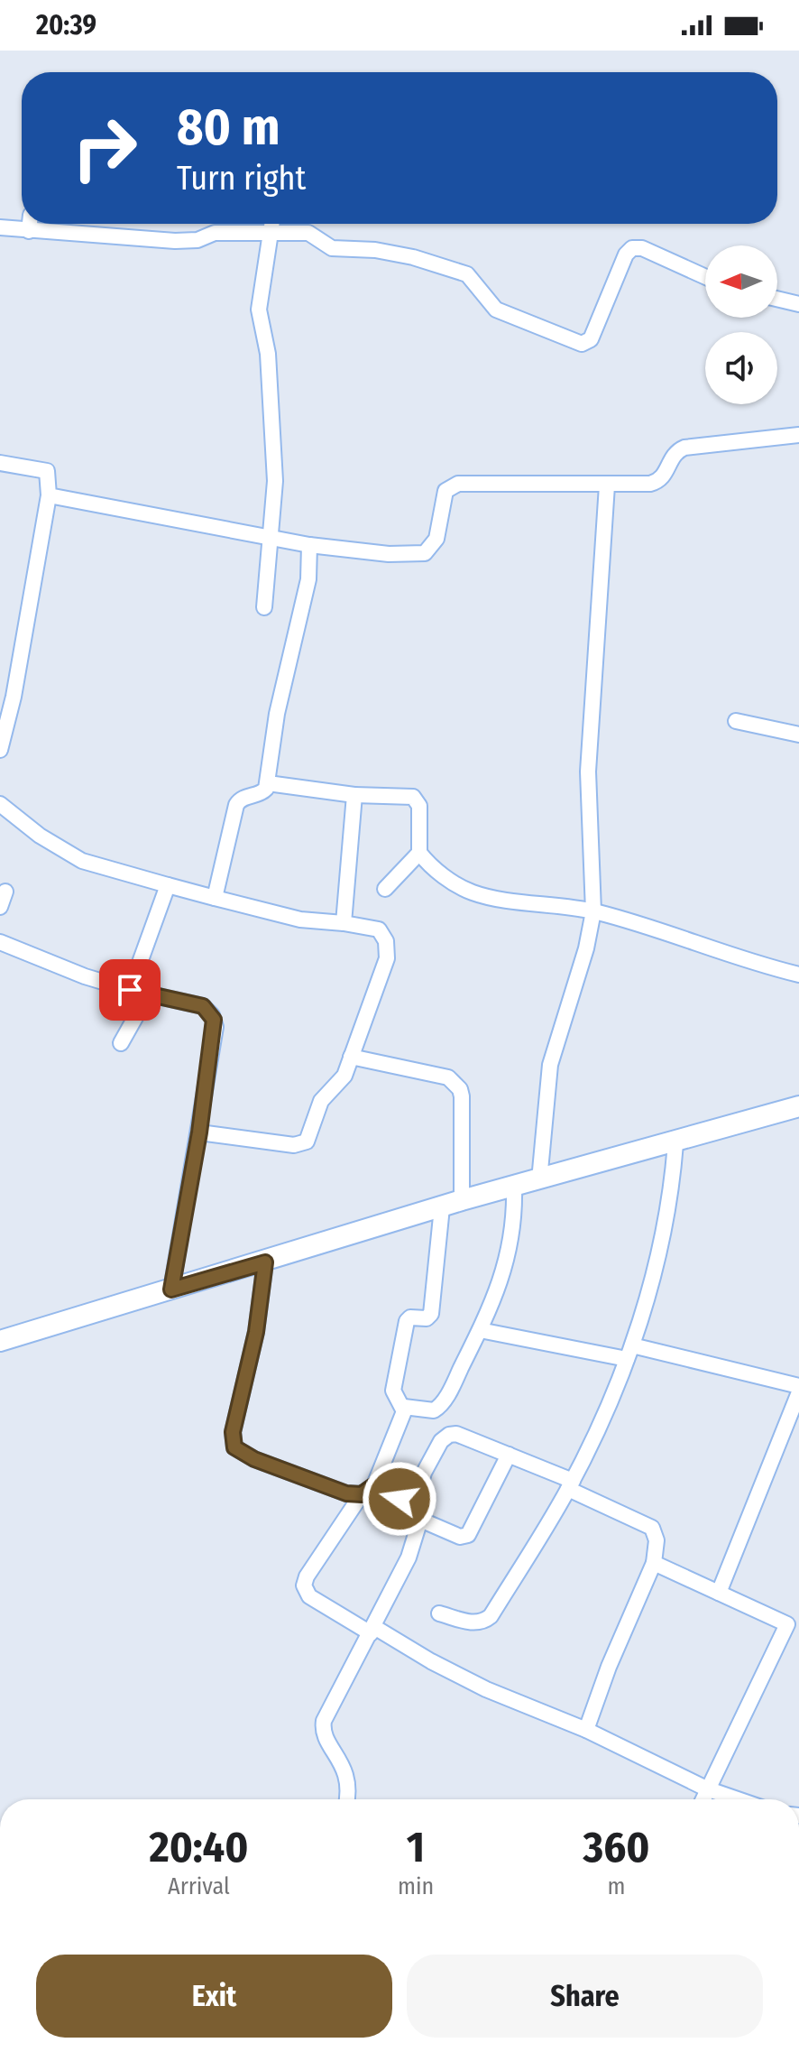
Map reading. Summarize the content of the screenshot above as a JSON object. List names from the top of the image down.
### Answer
{
  "north": "left",
  "page": {
    "status": "20:39",
    "turn": ["80 m", "Turn right"],
    "eta": [
      "20:40",
      "Arrival",
      "1",
      "min",
      "360",
      "m"
    ],
    "buttons": ["Exit", "Share"]
  }
}
